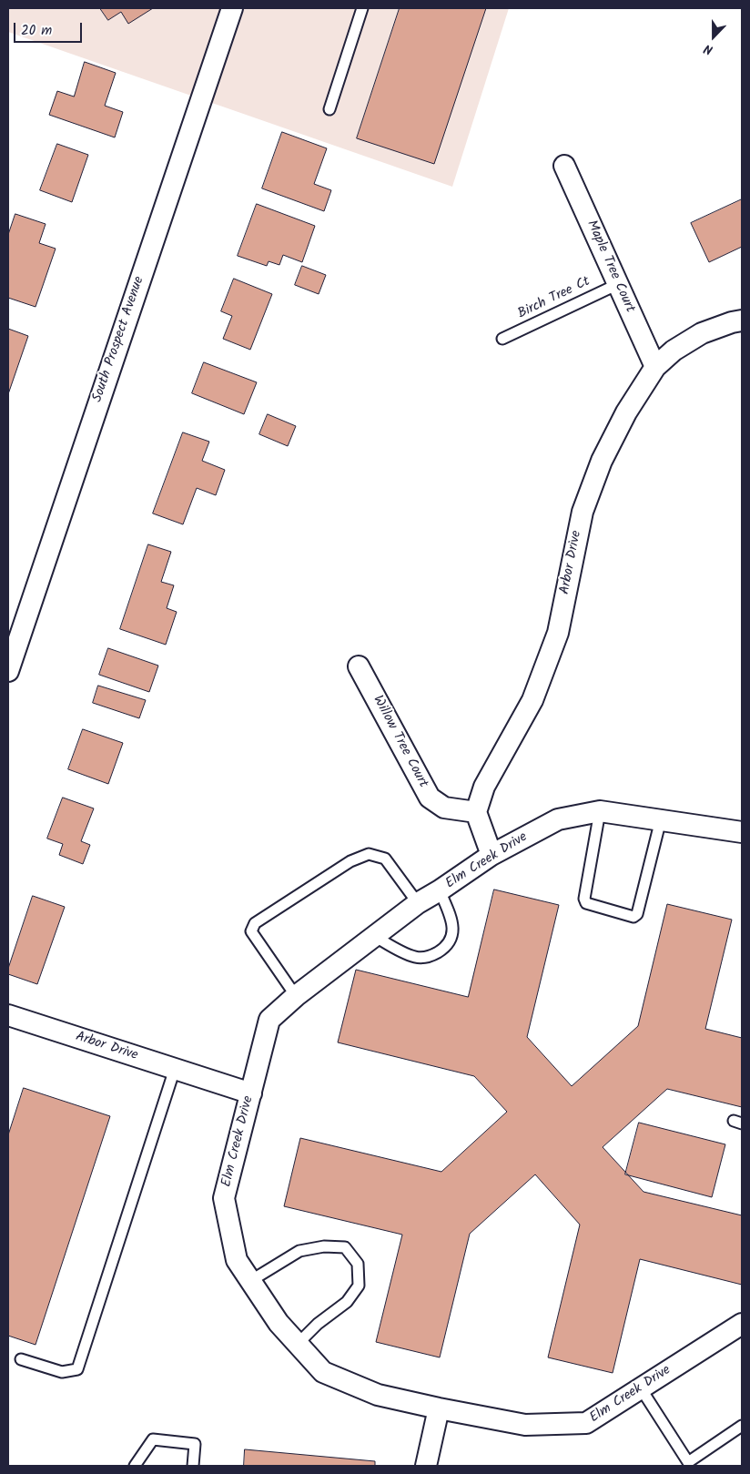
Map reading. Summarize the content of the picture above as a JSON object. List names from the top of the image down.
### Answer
{
  "streets": {
    "street": [
      "Maple Tree Court",
      "South Prospect Avenue",
      "Arbor Drive",
      "Willow Tree Court",
      "Elm Creek Drive"
    ],
    "lane": ["Birch Tree Ct"]
  },
  "crossings": [
    ["Maple Tree Court", "Birch Tree Ct"],
    ["Maple Tree Court", "Arbor Drive"],
    ["Arbor Drive", "Willow Tree Court"],
    ["Arbor Drive", "Elm Creek Drive"]
  ],
  "scale_bar": "20 m",
  "north": "bottom"
}
